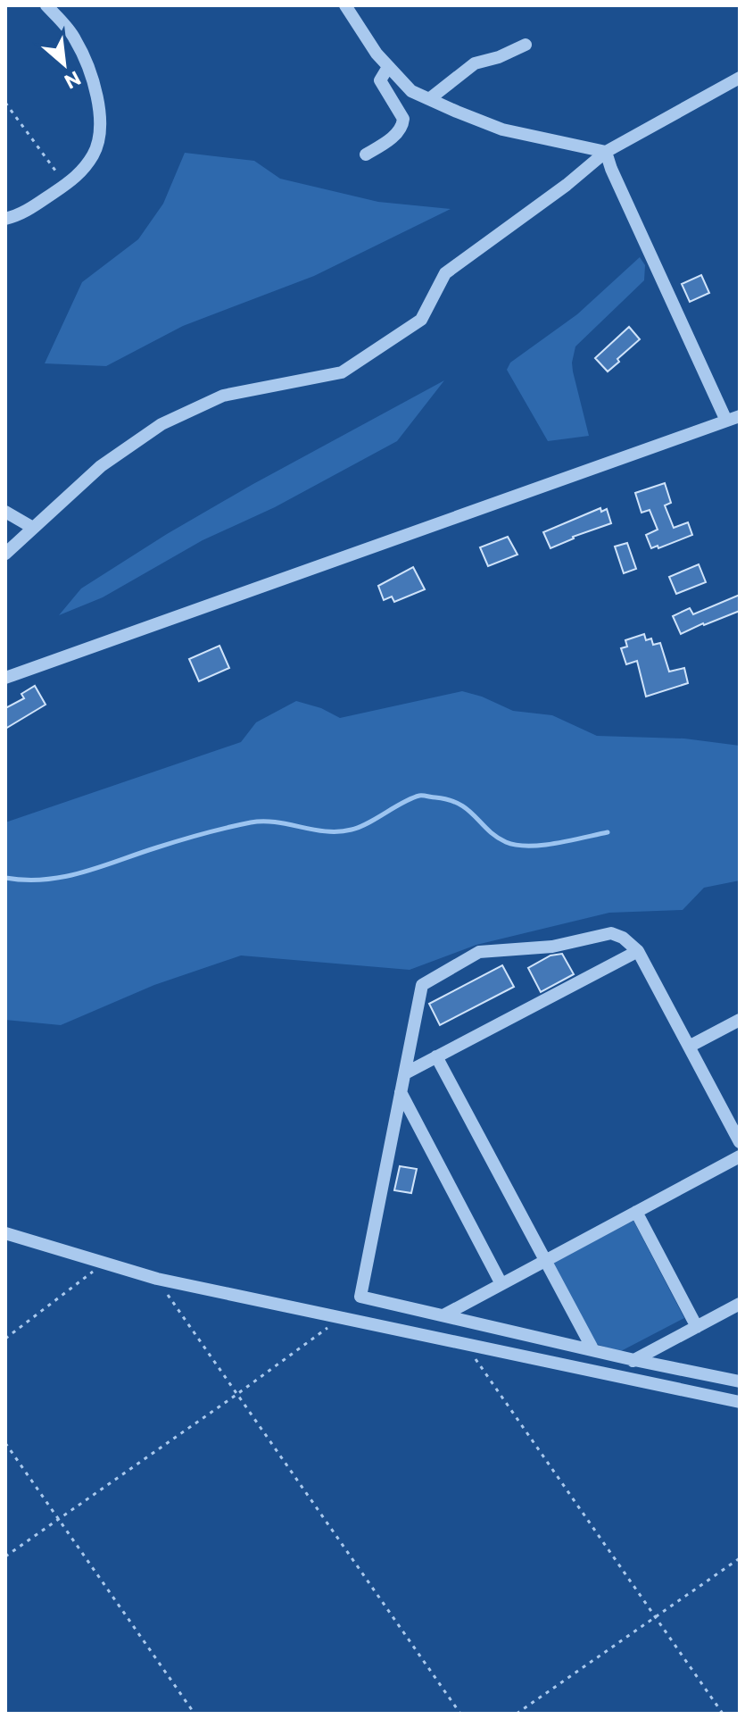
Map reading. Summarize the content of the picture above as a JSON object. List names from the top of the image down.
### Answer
{
  "north": "bottom right"
}
